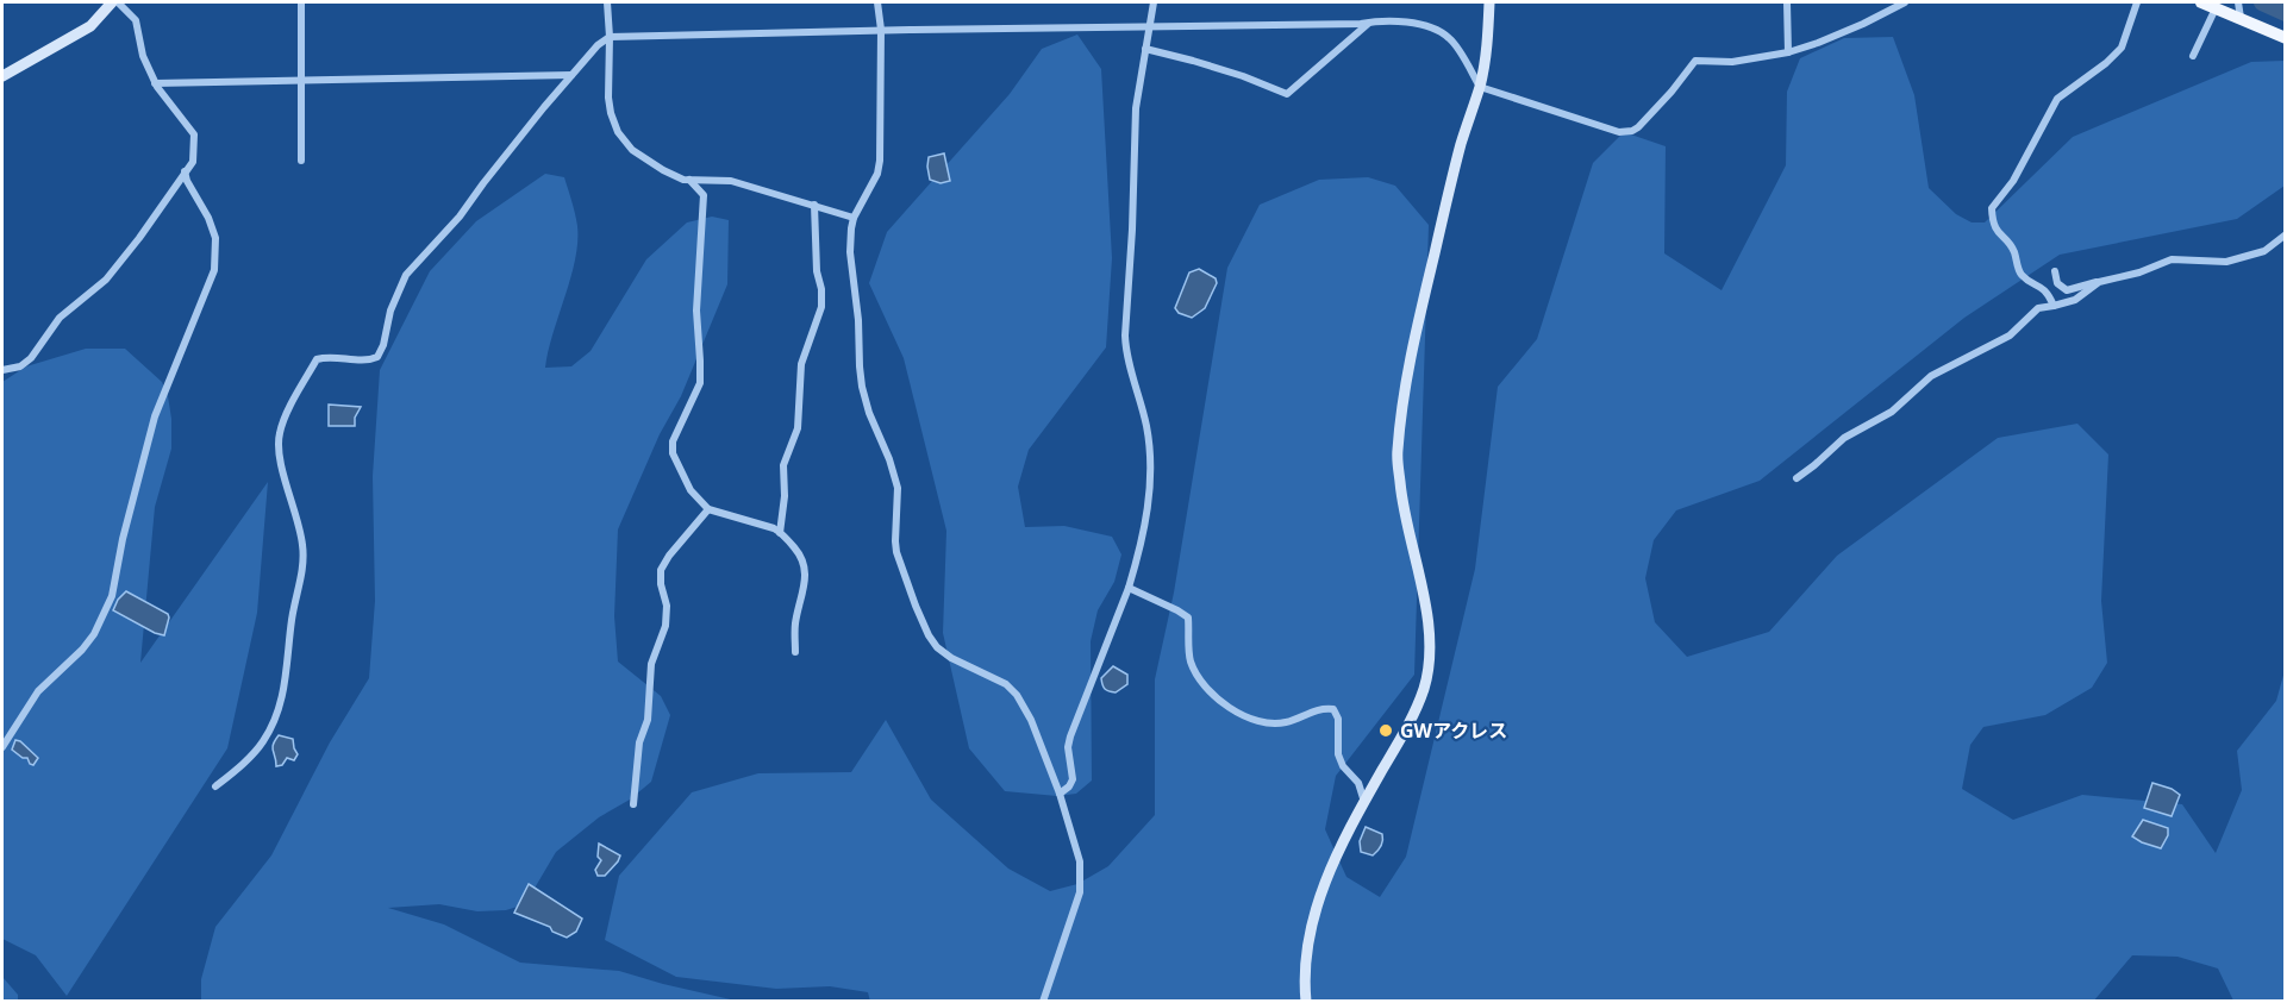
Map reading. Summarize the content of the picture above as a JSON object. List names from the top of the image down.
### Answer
{
  "places": ["GWアクレス"]
}
